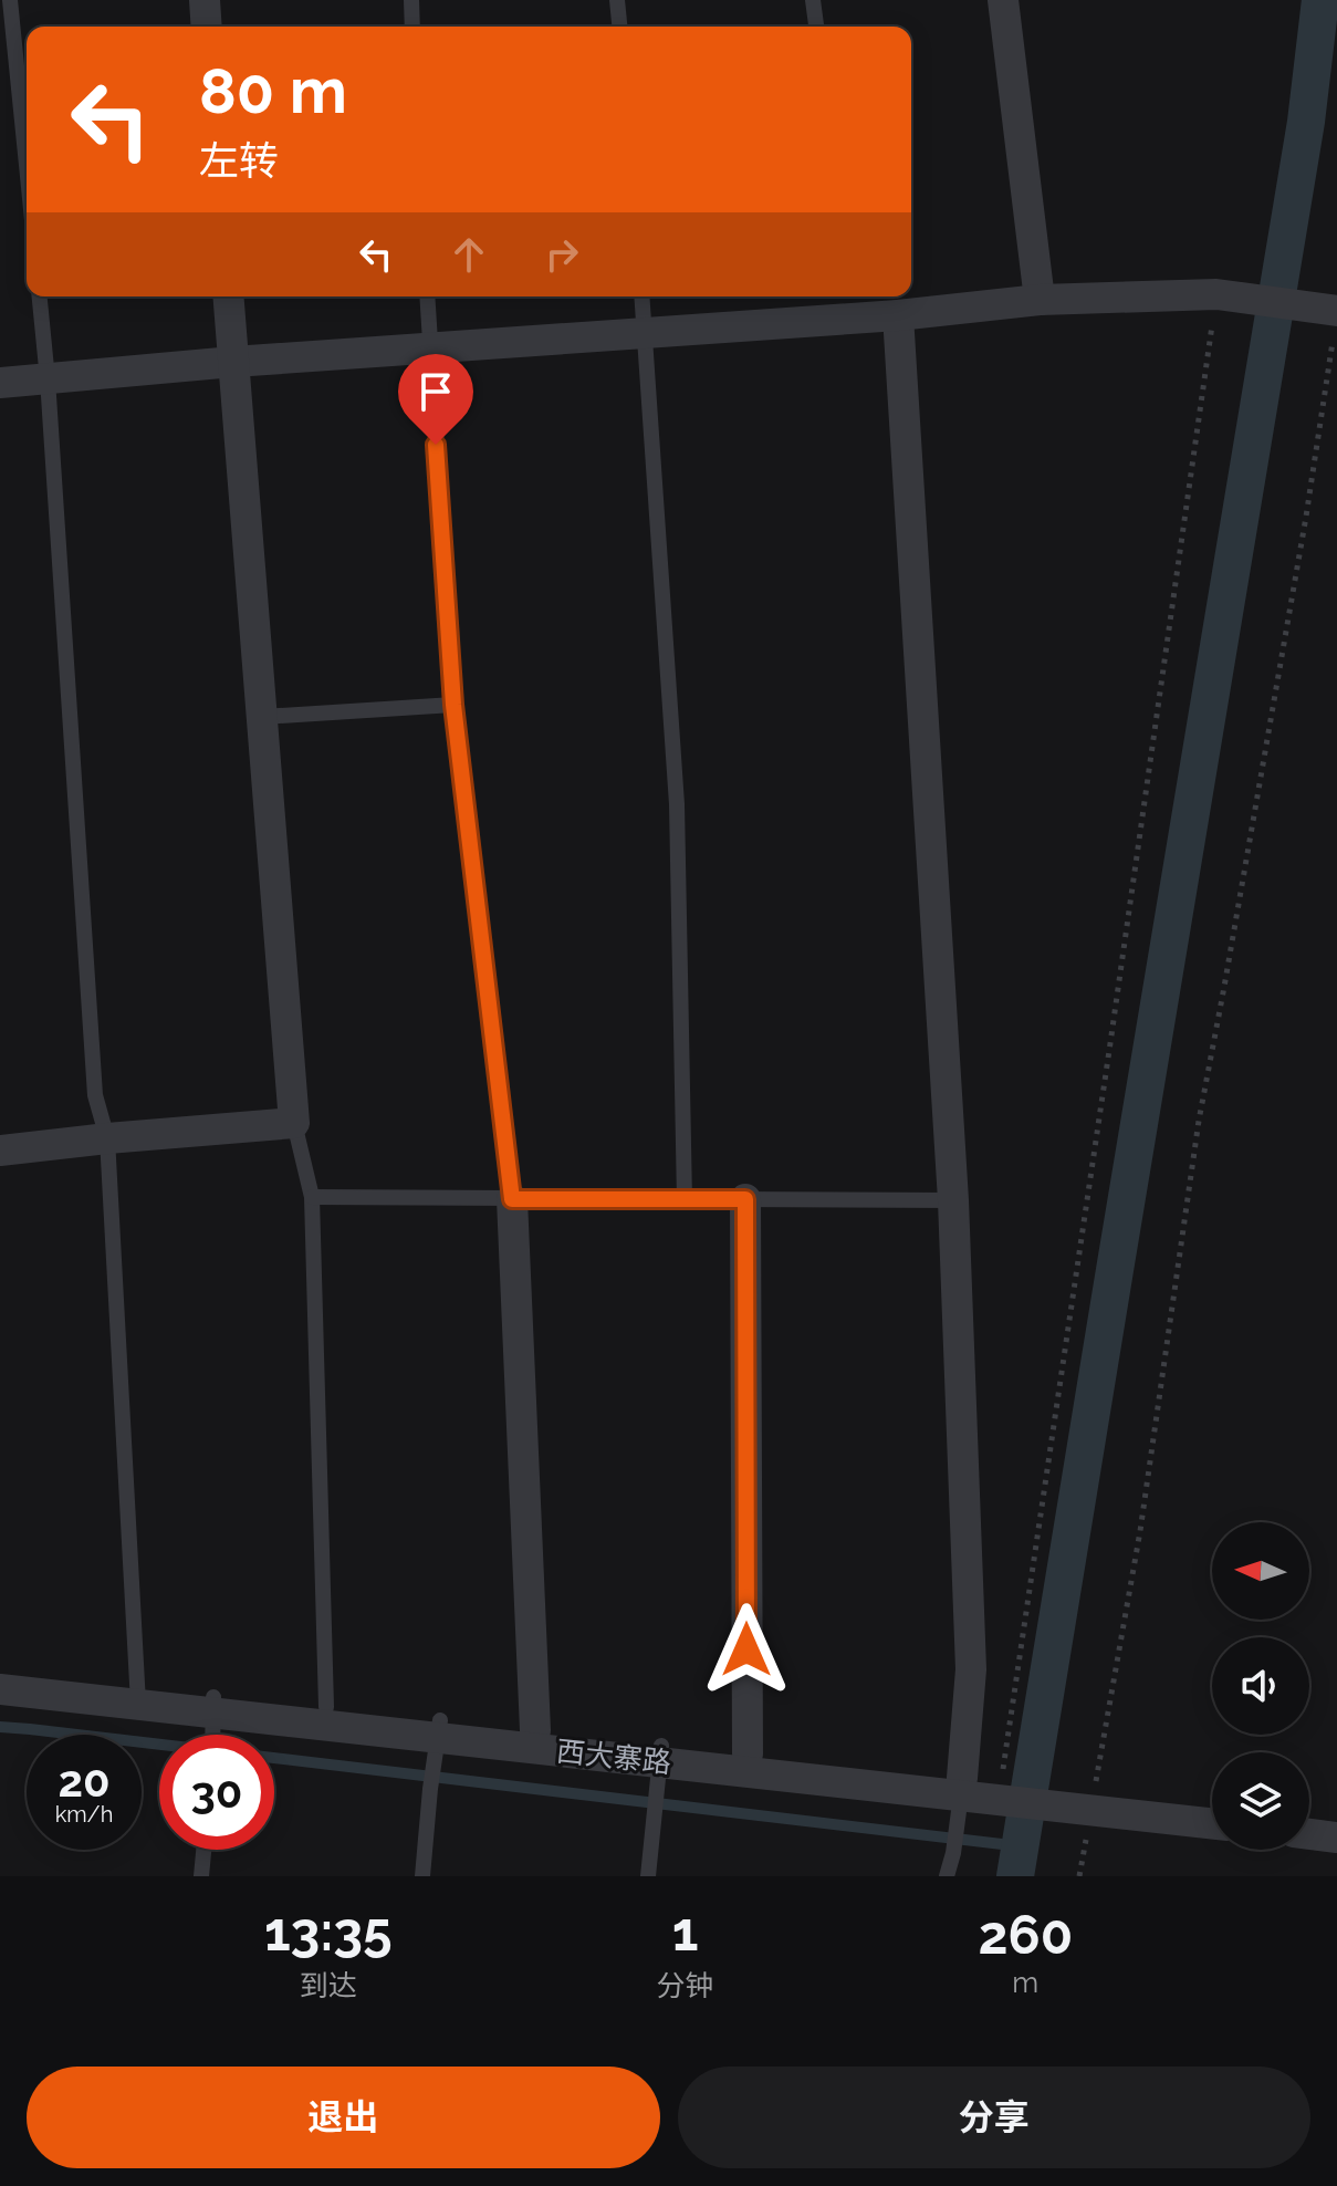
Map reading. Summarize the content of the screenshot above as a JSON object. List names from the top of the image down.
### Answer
{
  "streets": {
    "street": ["西大寨路"]
  },
  "north": "left",
  "page": {
    "turn": ["80 m", "左转"],
    "speed": "20 km/h",
    "limit": "30",
    "eta": [
      "13:35",
      "到达",
      "1",
      "分钟",
      "260",
      "m"
    ],
    "buttons": ["退出", "分享"]
  }
}
